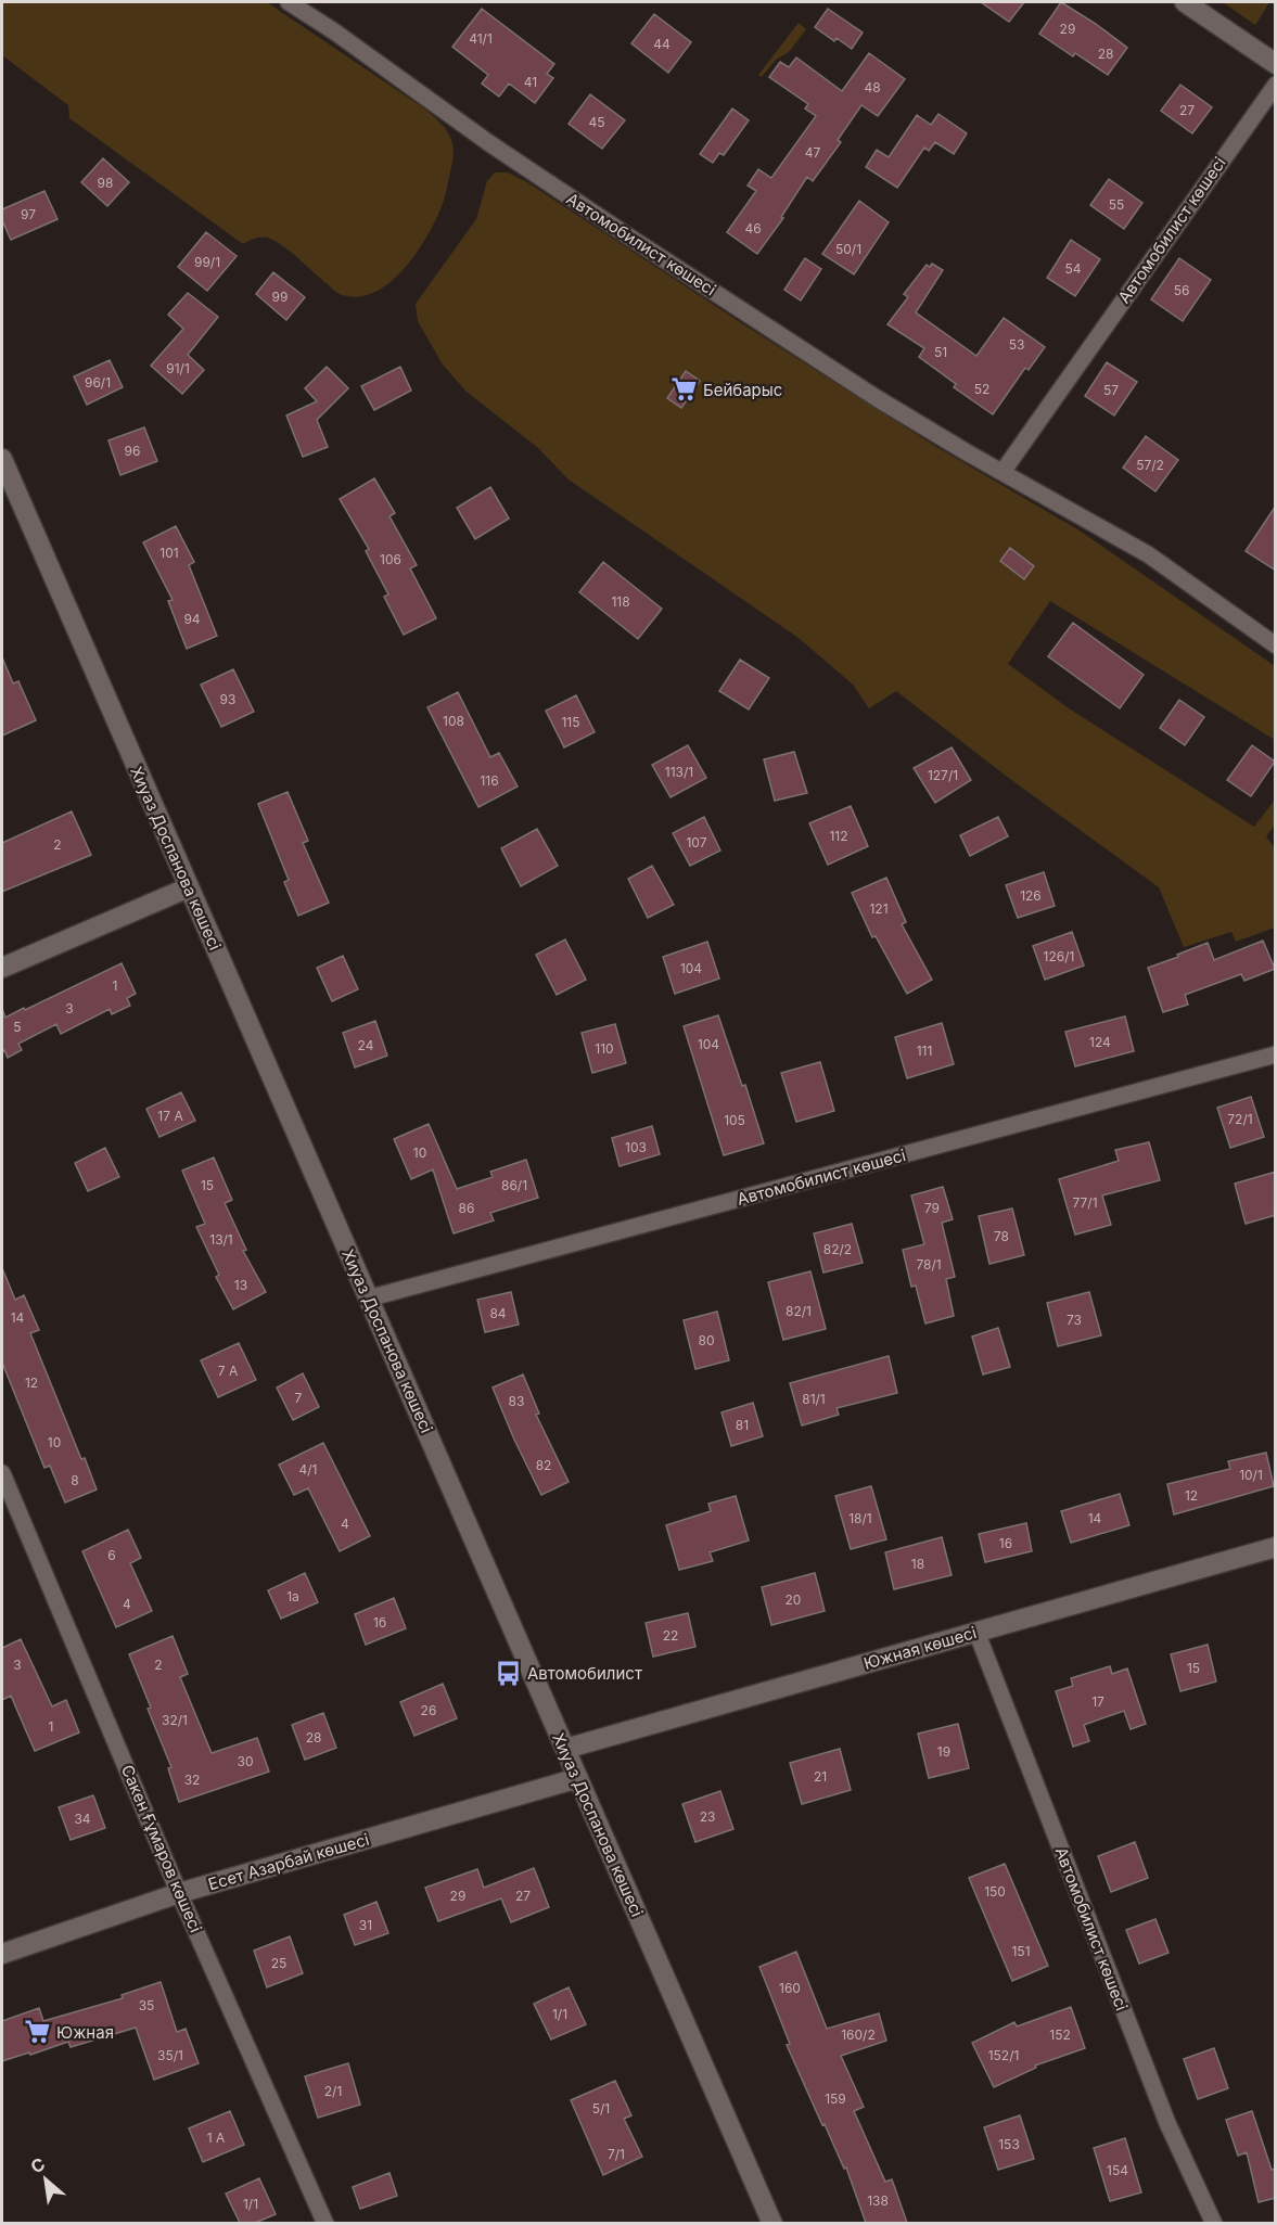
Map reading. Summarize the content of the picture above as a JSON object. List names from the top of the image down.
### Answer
{
  "streets": {
    "main road": ["Хиуаз Доспанова көшесі", "Южная көшесі", "Есет Азарбай көшесі"],
    "street": ["Автомобилист көшесі", "Сакен Ғұмаров көшесі"]
  },
  "crossings": [
    ["Автомобилист көшесі", "Хиуаз Доспанова көшесі"],
    ["Автомобилист көшесі", "Южная көшесі"],
    ["Хиуаз Доспанова көшесі", "Южная көшесі"],
    ["Хиуаз Доспанова көшесі", "Есет Азарбай көшесі"],
    ["Сакен Ғұмаров көшесі", "Есет Азарбай көшесі"]
  ],
  "places": {
    "supermarket": ["Бейбарыс", "Южная"],
    "bus stop": ["Автомобилист"]
  },
  "house_numbers": [
    "29",
    "41/1",
    "44",
    "28",
    "41",
    "48",
    "27",
    "45",
    "47",
    "98",
    "55",
    "97",
    "46",
    "50/1",
    "99/1",
    "54",
    "56",
    "99",
    "53",
    "51",
    "91/1",
    "96/1",
    "52",
    "57",
    "96",
    "57/2",
    "101",
    "106",
    "118",
    "94",
    "93",
    "108",
    "115",
    "113/1",
    "127/1",
    "116",
    "112",
    "107",
    "2",
    "126",
    "121",
    "126/1",
    "104",
    "1",
    "3",
    "5",
    "124",
    "104",
    "24",
    "110",
    "111",
    "17 А",
    "72/1",
    "105",
    "103",
    "10",
    "15",
    "86/1",
    "77/1",
    "86",
    "79",
    "78",
    "13/1",
    "82/2",
    "78/1",
    "13",
    "82/1",
    "84",
    "14",
    "73",
    "80",
    "7 А",
    "12",
    "7",
    "81/1",
    "83",
    "81",
    "10",
    "82",
    "4/1",
    "10/1",
    "8",
    "12",
    "18/1",
    "14",
    "4",
    "16",
    "6",
    "18",
    "1а",
    "20",
    "4",
    "1б",
    "22",
    "3",
    "2",
    "15",
    "17",
    "26",
    "32/1",
    "1",
    "28",
    "19",
    "30",
    "21",
    "32",
    "23",
    "34",
    "150",
    "29",
    "27",
    "31",
    "151",
    "25",
    "160",
    "35",
    "1/1",
    "160/2",
    "152",
    "35/1",
    "152/1",
    "2/1",
    "159",
    "5/1",
    "1 А",
    "153",
    "7/1",
    "154",
    "138",
    "1/1"
  ],
  "north": "top left"
}
